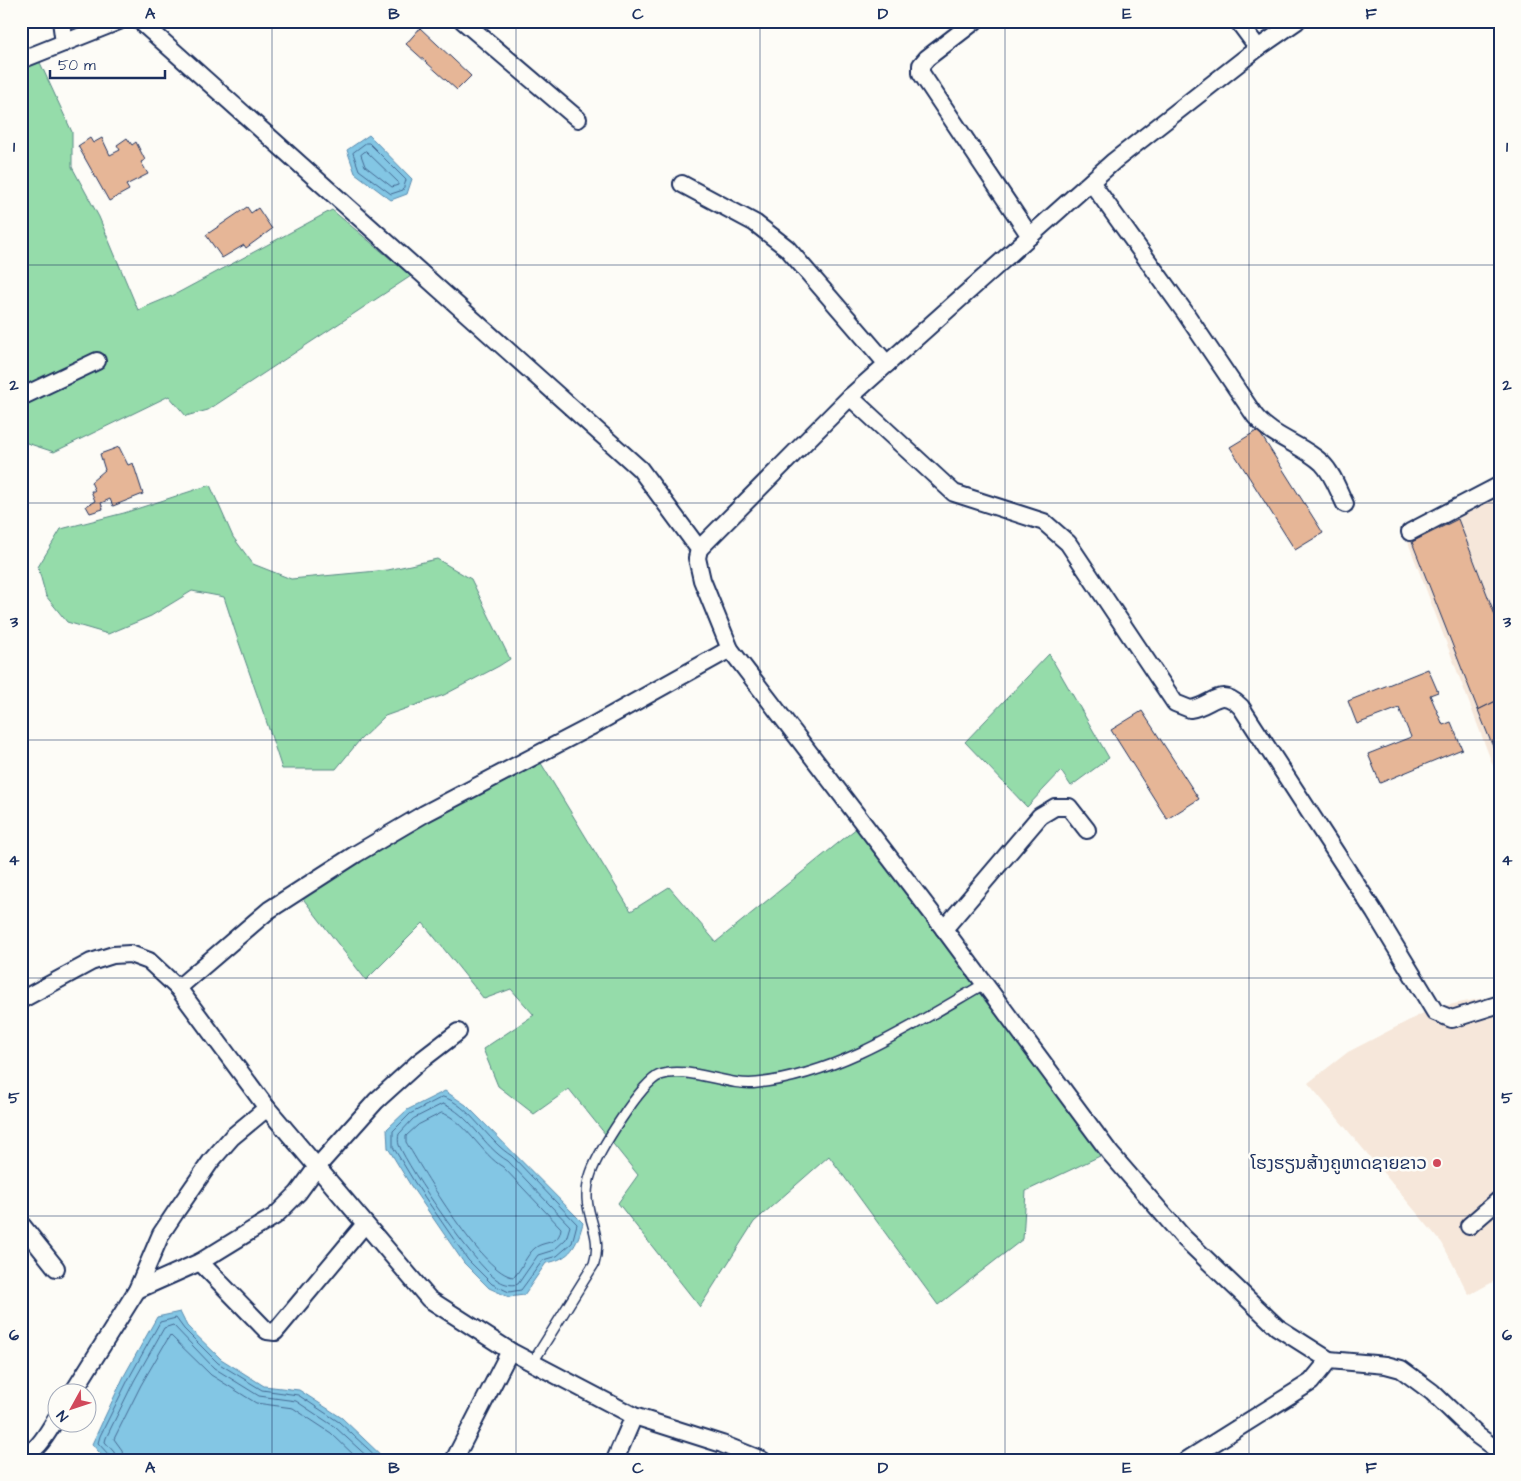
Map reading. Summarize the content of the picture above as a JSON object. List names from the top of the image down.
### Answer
{
  "places": ["ໂຮງຮຽນສ້າງຄູຫາດຊາຍຂາວ"],
  "scale_bar": "50 m",
  "north": "bottom left",
  "grid": {
    "columns": [
      "A",
      "B",
      "C",
      "D",
      "E",
      "F"
    ],
    "rows": [
      "1",
      "2",
      "3",
      "4",
      "5",
      "6"
    ]
  }
}
